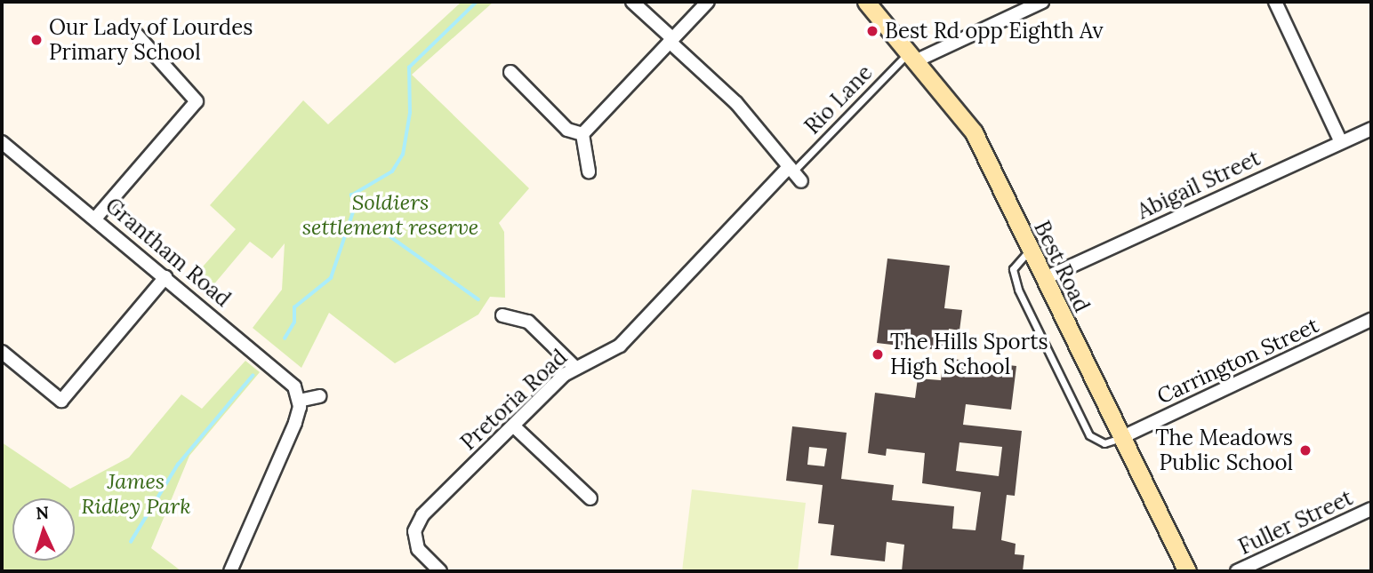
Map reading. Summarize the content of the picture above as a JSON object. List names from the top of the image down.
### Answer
{
  "streets": {
    "main road": ["Best Road"],
    "street": [
      "Abigail Street",
      "Grantham Road",
      "Carrington Street",
      "Pretoria Road",
      "Fuller Street"
    ],
    "lane": ["Rio Lane"]
  },
  "crossings": [
    ["Rio Lane", "Best Road"],
    ["Rio Lane", "Pretoria Road"],
    ["Abigail Street", "Best Road"],
    ["Best Road", "Carrington Street"]
  ],
  "parks": ["Soldiers settlement reserve", "James Ridley Park"],
  "places": [
    "Best Rd opp Eighth Av",
    "Our Lady of Lourdes Primary School",
    "The Hills Sports High School",
    "The Meadows Public School"
  ],
  "north": "top"
}
